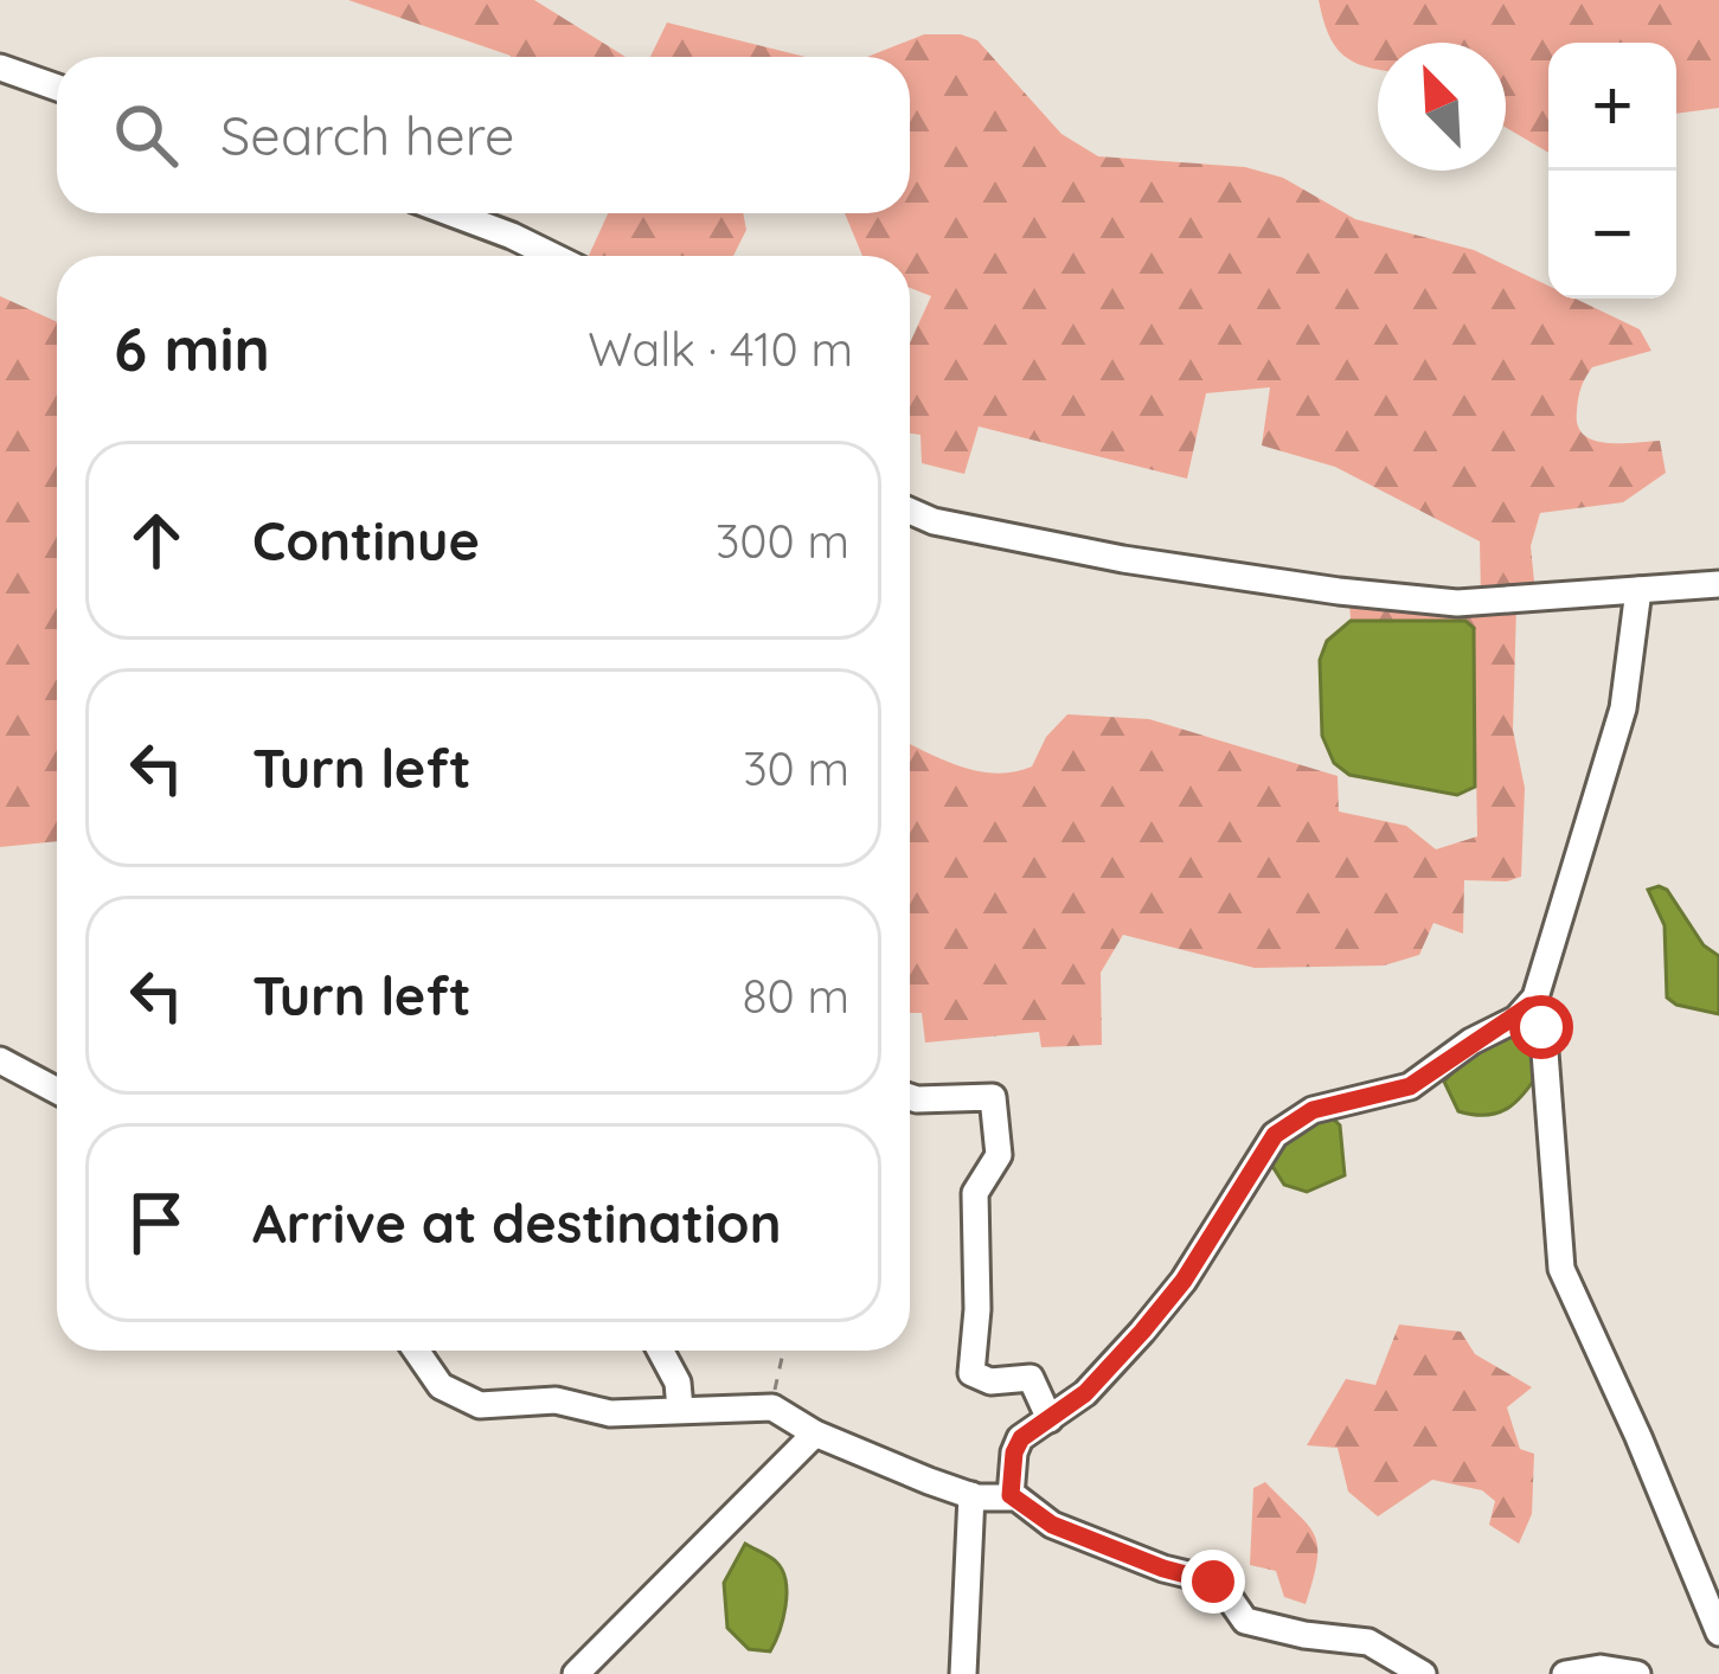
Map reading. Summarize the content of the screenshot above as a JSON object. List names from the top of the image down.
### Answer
{
  "north": "top left",
  "page": {
    "map_buttons": ["+", "−"],
    "search": "Search here",
    "heading": ["6 min", "Walk · 410 m"],
    "list": [
      ["Continue", "300 m"],
      ["Turn left", "30 m"],
      ["Turn left", "80 m"],
      "Arrive at destination"
    ]
  }
}
